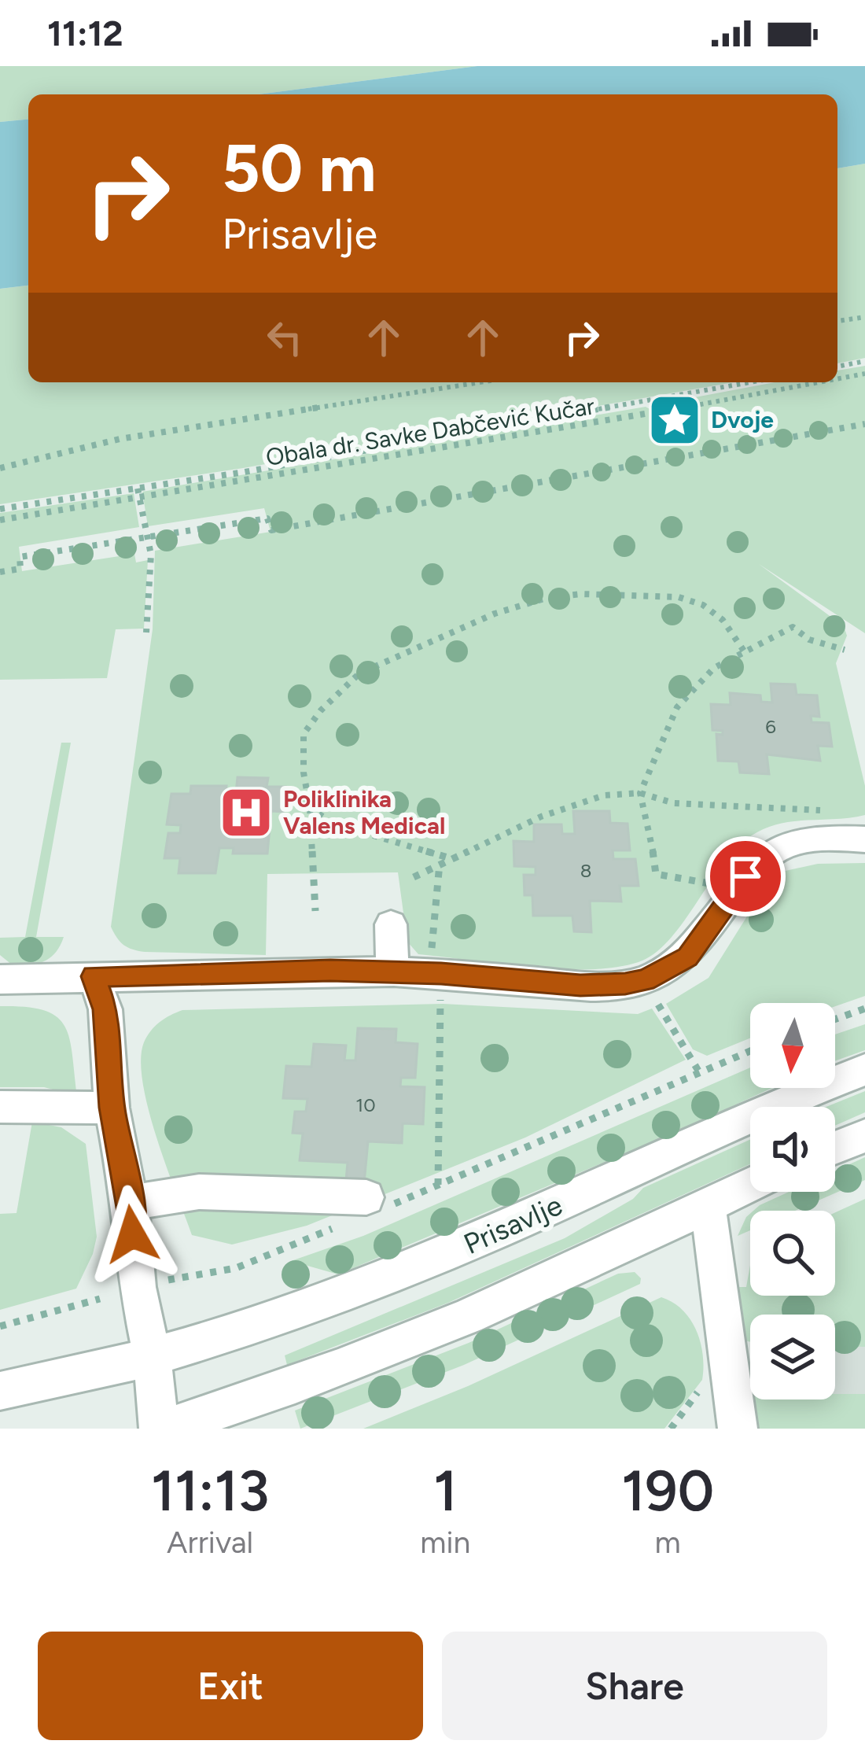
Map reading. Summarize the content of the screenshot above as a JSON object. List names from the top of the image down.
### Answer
{
  "streets": {
    "street": ["Prisavlje"],
    "path": ["Obala dr. Savke Dabčević Kučar"]
  },
  "places": {
    "place": ["Dvoje"],
    "hospital": ["Poliklinika Valens Medical"]
  },
  "house_numbers": ["6", "8", "10"],
  "north": "bottom",
  "page": {
    "status": "11:12",
    "turn": ["50 m", "Prisavlje"],
    "eta": [
      "11:13",
      "Arrival",
      "1",
      "min",
      "190",
      "m"
    ],
    "buttons": ["Exit", "Share"]
  }
}
